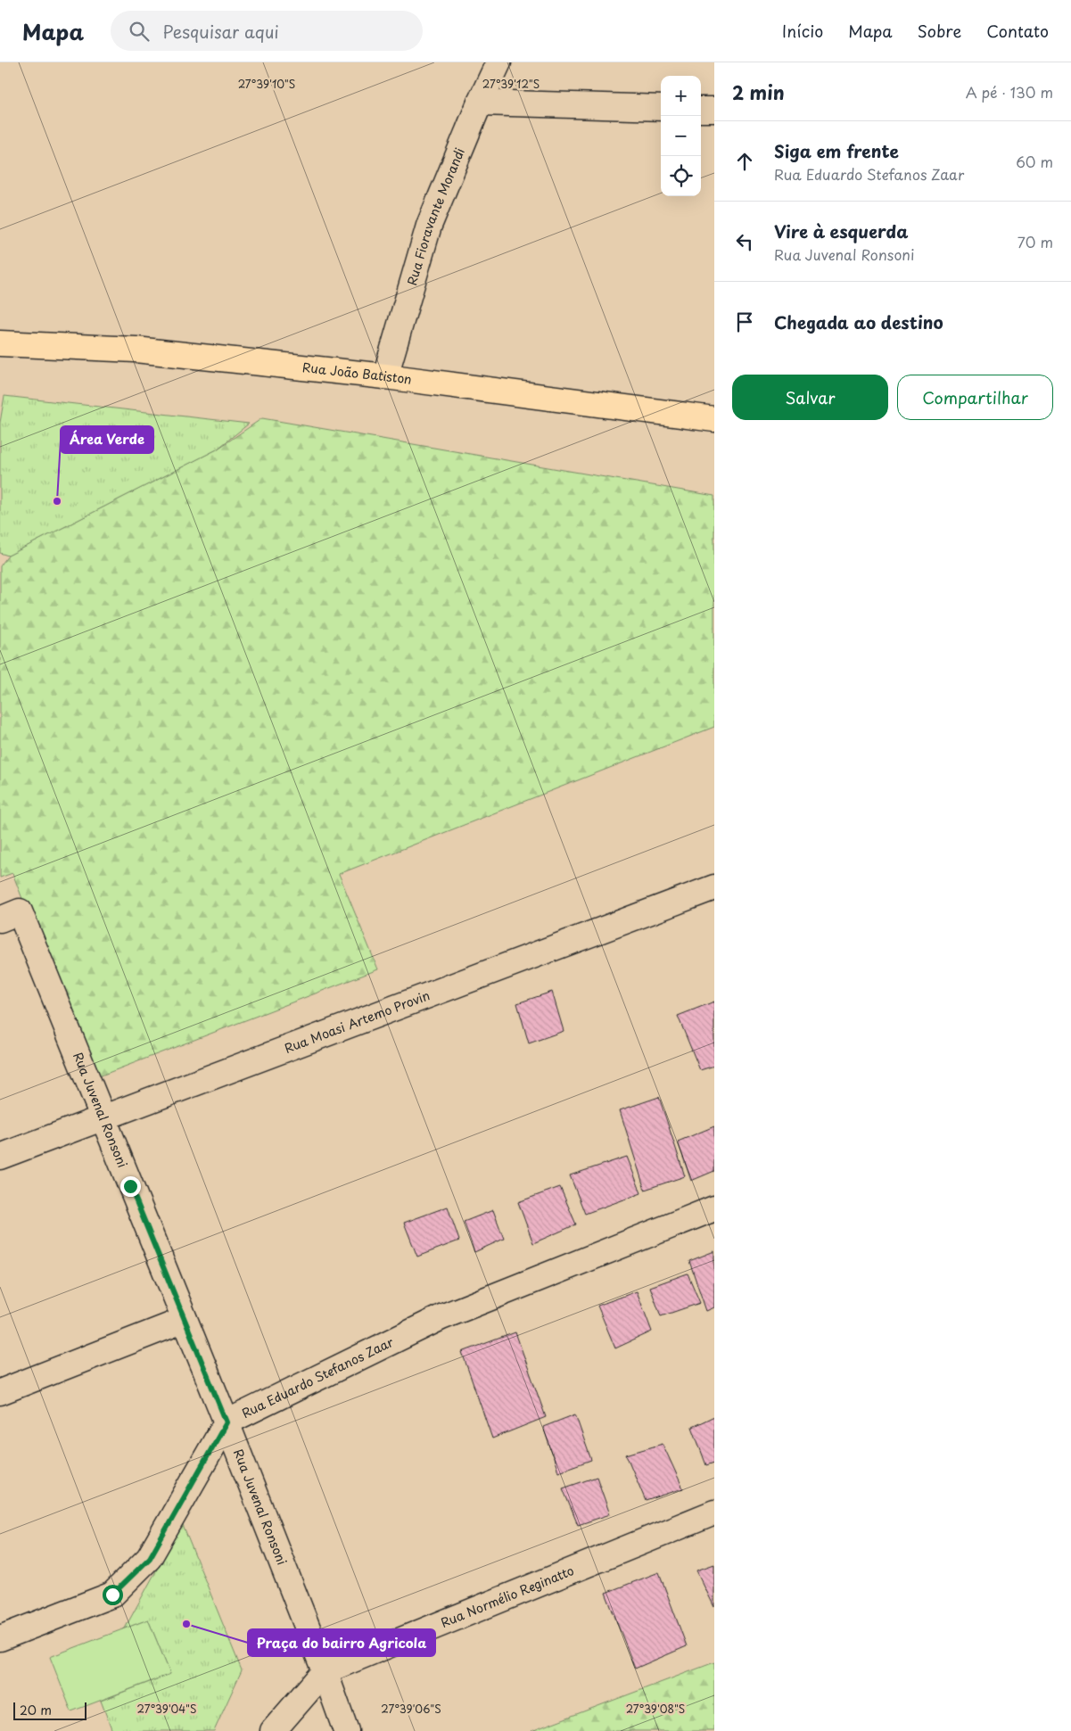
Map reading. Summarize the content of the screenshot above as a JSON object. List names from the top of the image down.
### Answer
{
  "streets": {
    "main road": ["Rua João Batiston"],
    "street": [
      "Rua Fioravante Morandi",
      "Rua Moasi Artemo Provin",
      "Rua Juvenal Ronsoni",
      "Rua Eduardo Stefanos Zaar",
      "Rua Normélio Reginatto"
    ]
  },
  "crossings": [
    ["Rua Fioravante Morandi", "Rua João Batiston"],
    ["Rua Moasi Artemo Provin", "Rua Juvenal Ronsoni"],
    ["Rua Juvenal Ronsoni", "Rua Eduardo Stefanos Zaar"],
    ["Rua Juvenal Ronsoni", "Rua Normélio Reginatto"]
  ],
  "places": ["Área Verde", "Praça do bairro Agricola"],
  "scale_bar": "20 m",
  "page": {
    "header": "Mapa",
    "search": "Pesquisar aqui",
    "nav": [
      "Início",
      "Mapa",
      "Sobre",
      "Contato"
    ],
    "heading": ["2 min", "A pé · 130 m"],
    "map_buttons": ["+", "−"],
    "list": [
      ["Siga em frente", "Rua Eduardo Stefanos Zaar", "60 m"],
      ["Vire à esquerda", "Rua Juvenal Ronsoni", "70 m"],
      "Chegada ao destino"
    ],
    "buttons": ["Salvar", "Compartilhar"],
    "scale": "20 m"
  },
  "coordinates": [
    "27°39'10\"S",
    "27°39'12\"S",
    "27°39'04\"S",
    "27°39'06\"S",
    "27°39'08\"S"
  ]
}
